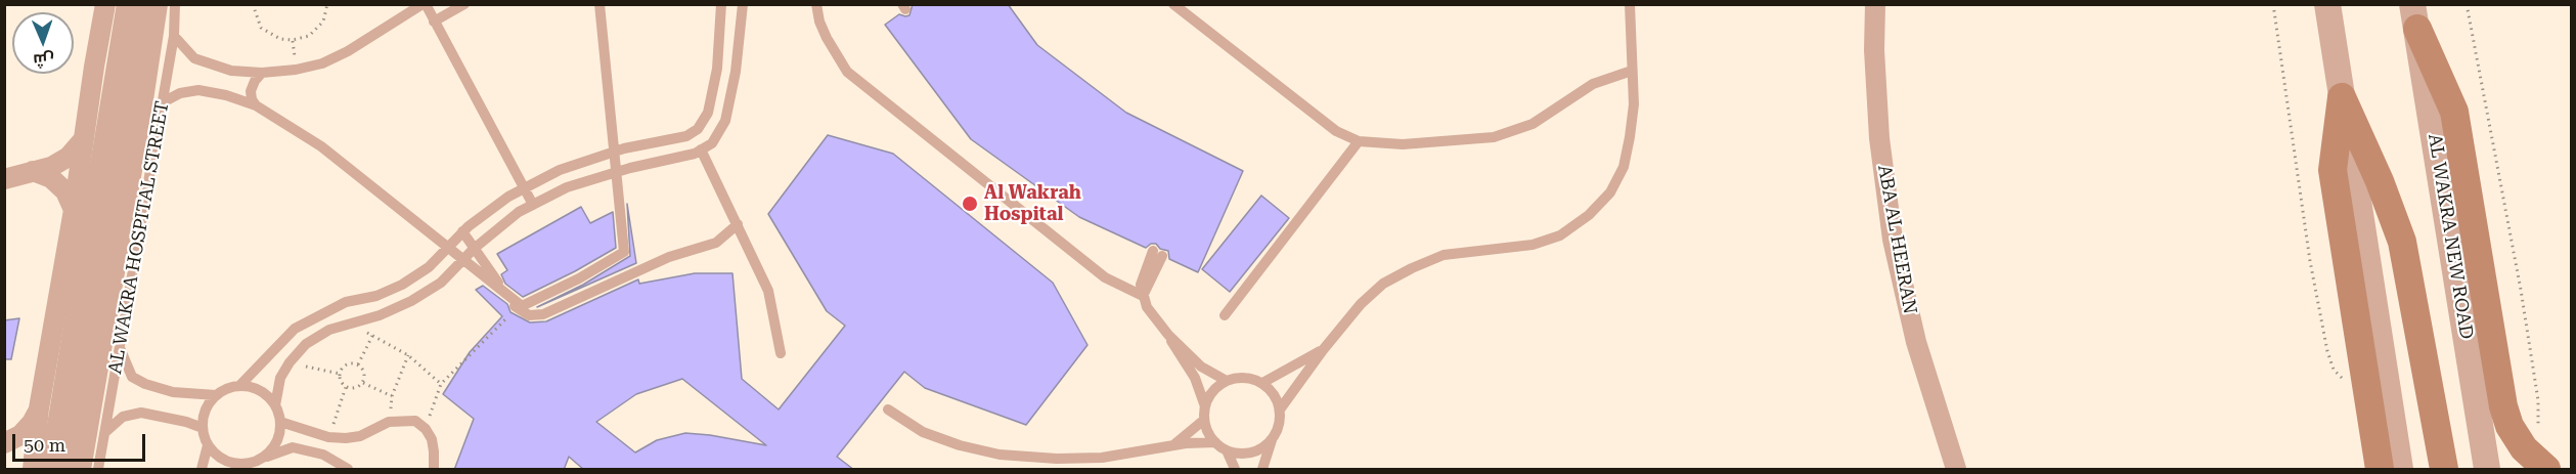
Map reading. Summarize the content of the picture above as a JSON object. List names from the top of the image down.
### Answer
{
  "streets": {
    "street": ["AL WAKRA NEW ROAD", "AL WAKRA HOSPITAL STREET", "ABA AL HEERAN"]
  },
  "places": ["Al Wakrah Hospital"],
  "scale_bar": "50 m",
  "north": "bottom"
}
